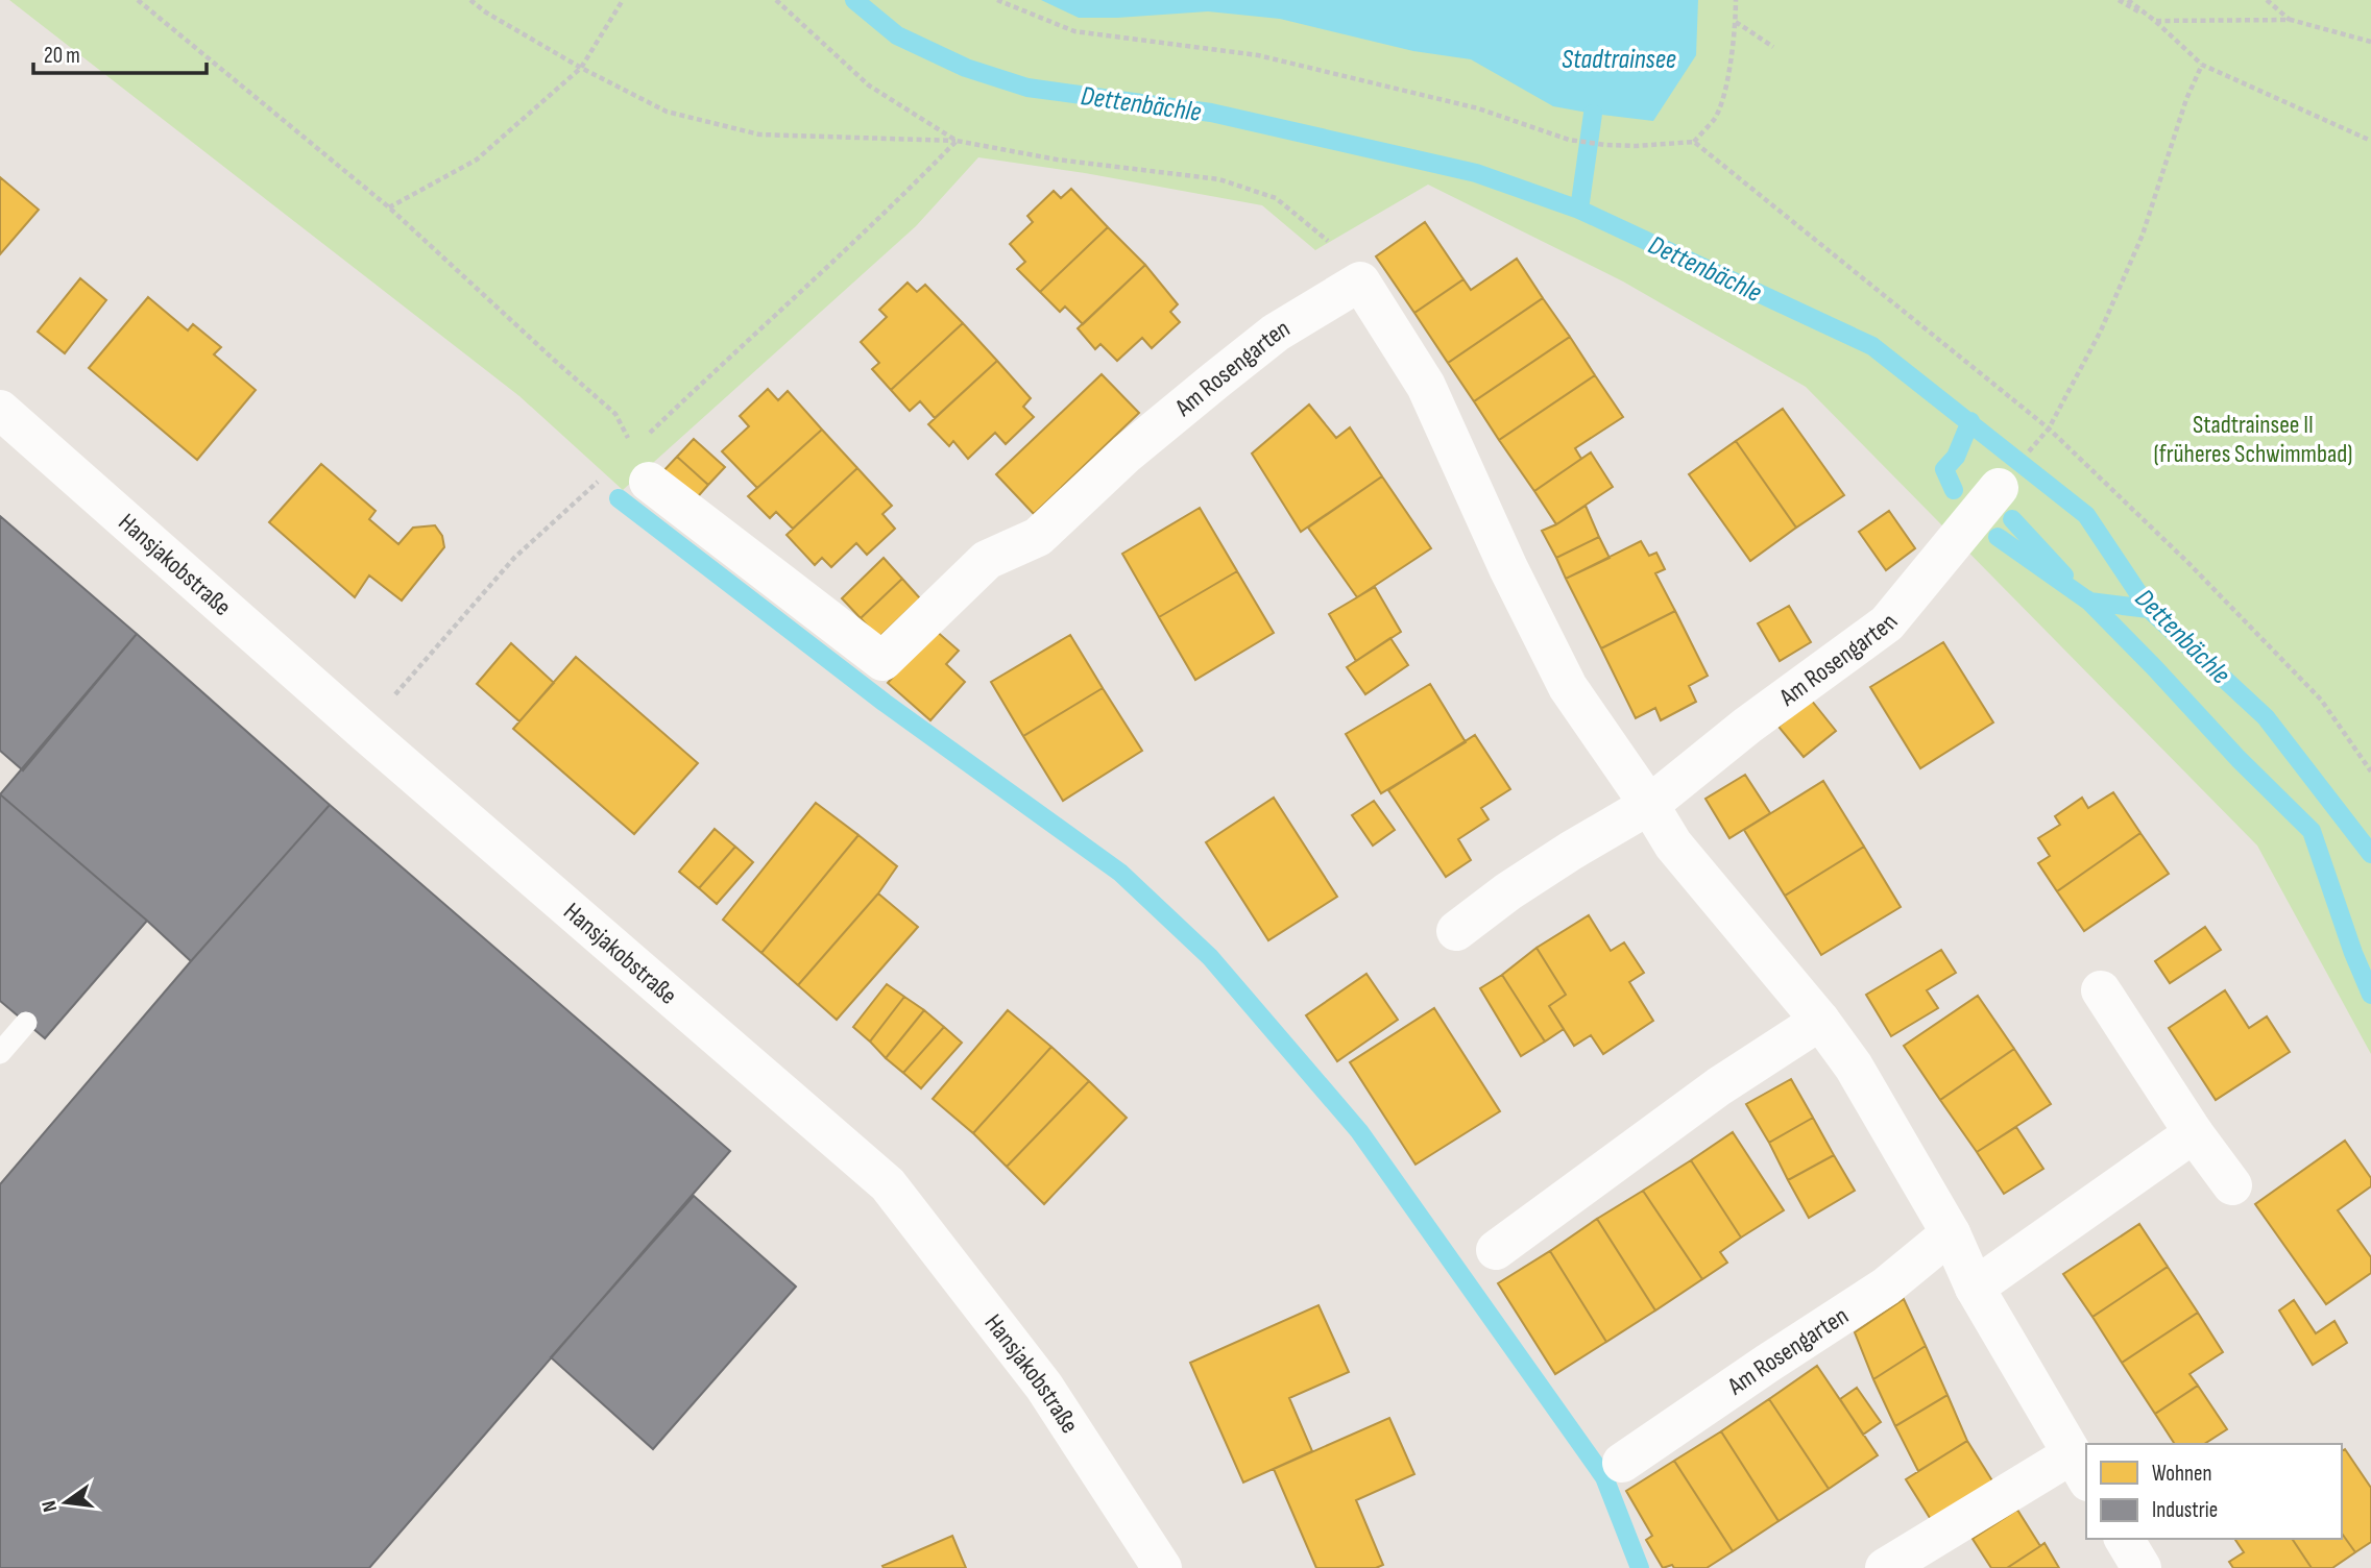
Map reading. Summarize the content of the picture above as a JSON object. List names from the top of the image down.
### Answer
{
  "streets": {
    "street": ["Am Rosengarten", "Hansjakobstraße"]
  },
  "water": ["Stadtrainsee", "Dettenbächle"],
  "parks": ["Stadtrainsee II (früheres Schwimmbad)"],
  "legend": ["Wohnen", "Industrie"],
  "scale_bar": "20 m",
  "north": "left"
}
